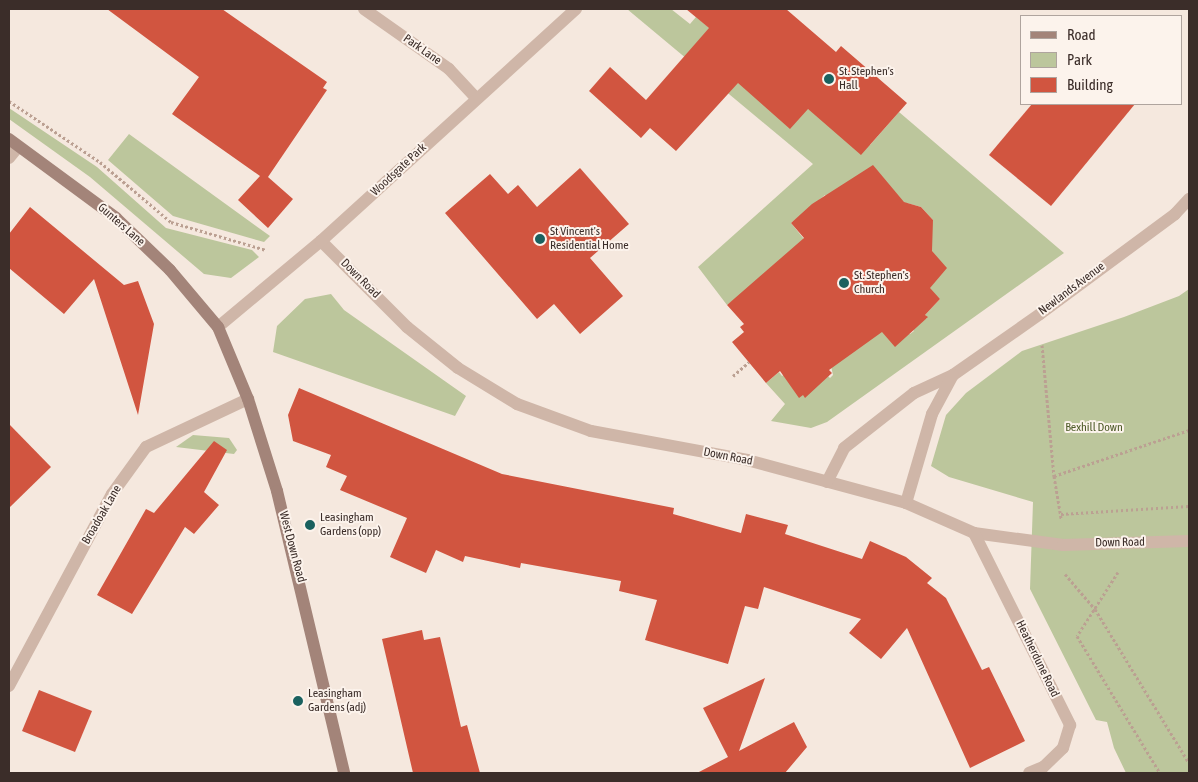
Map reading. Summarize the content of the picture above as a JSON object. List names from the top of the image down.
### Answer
{
  "streets": {
    "street": [
      "Park Lane",
      "Woodsgate Park",
      "Gunters Lane",
      "Down Road",
      "Newlands Avenue",
      "Broadoak Lane",
      "West Down Road",
      "Heatherdune Road"
    ]
  },
  "crossings": [
    ["Park Lane", "Woodsgate Park"],
    ["Woodsgate Park", "Gunters Lane"],
    ["Woodsgate Park", "Down Road"],
    ["Woodsgate Park", "West Down Road"],
    ["Gunters Lane", "West Down Road"],
    ["Down Road", "Newlands Avenue"],
    ["Down Road", "Heatherdune Road"],
    ["Broadoak Lane", "West Down Road"]
  ],
  "parks": ["Bexhill Down"],
  "places": [
    "St. Stephen's Hall",
    "St Vincent's Residential Home",
    "St. Stephen's Church",
    "Leasingham Gardens (opp)",
    "Leasingham Gardens (adj)"
  ],
  "legend": ["Road", "Park", "Building"]
}
